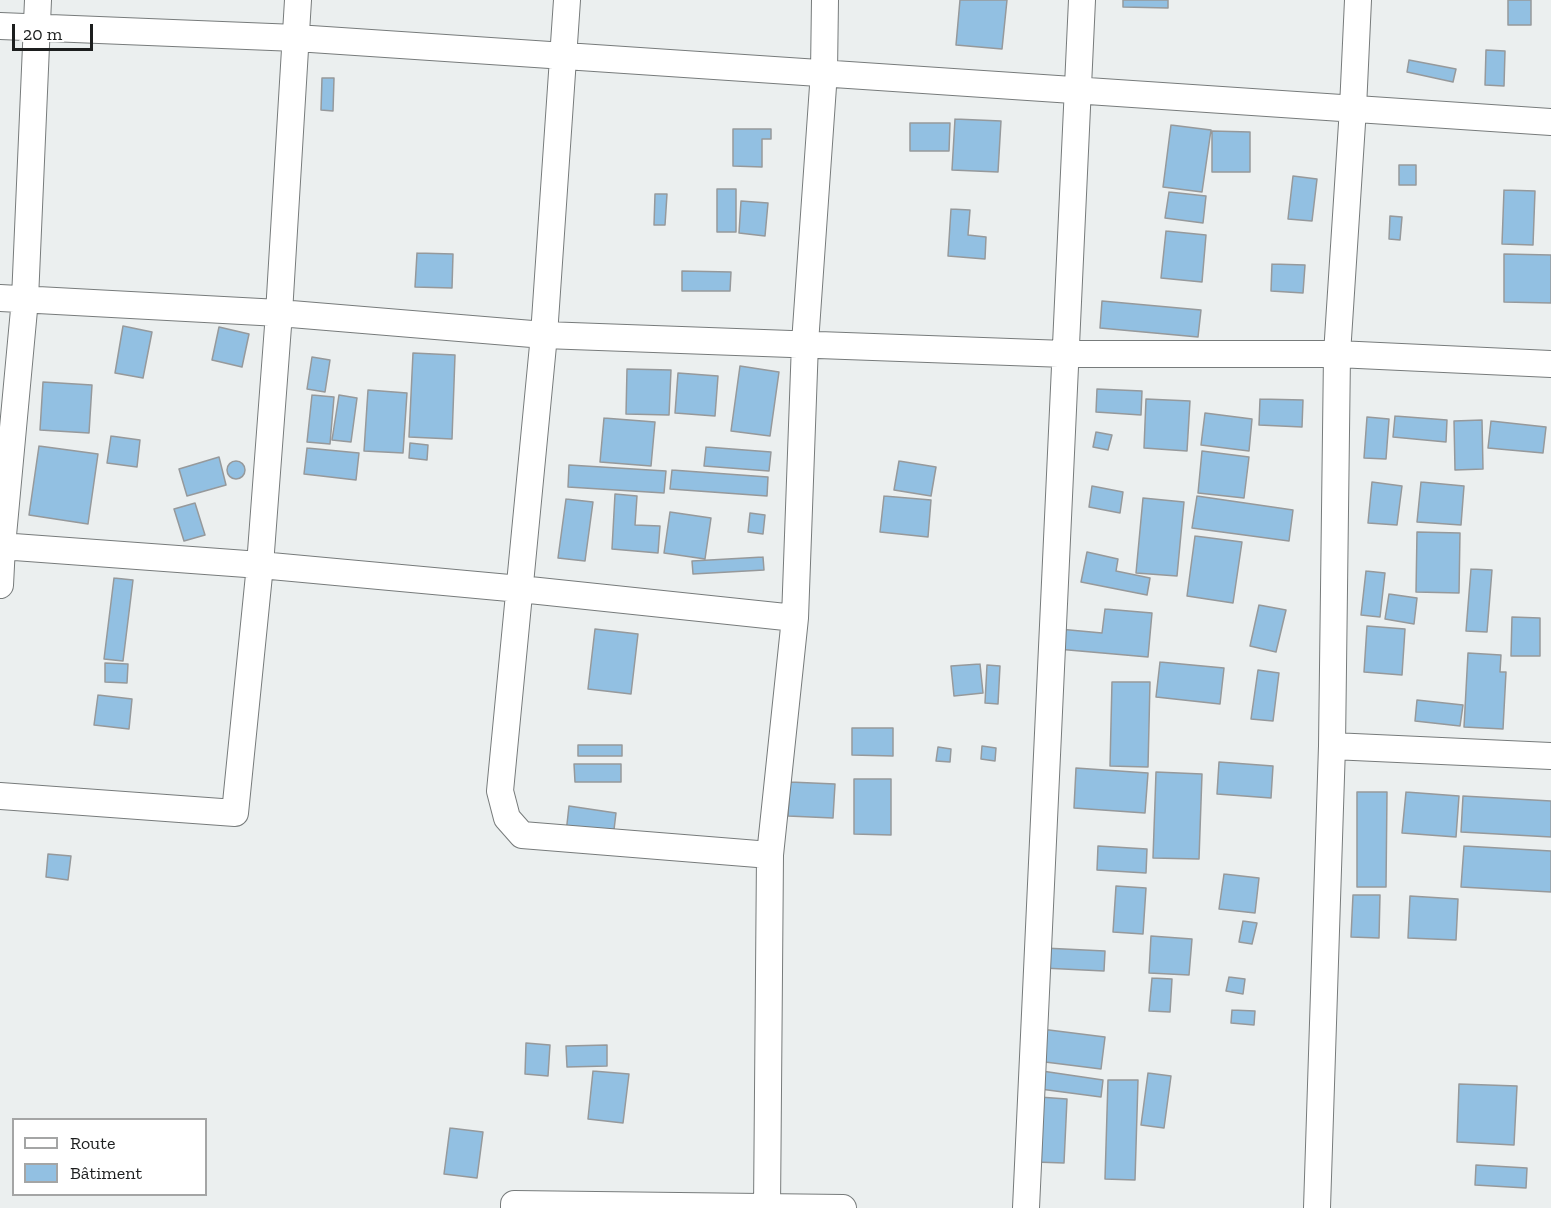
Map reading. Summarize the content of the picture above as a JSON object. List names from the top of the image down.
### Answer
{
  "legend": ["Route", "Bâtiment"],
  "scale_bar": "20 m"
}
